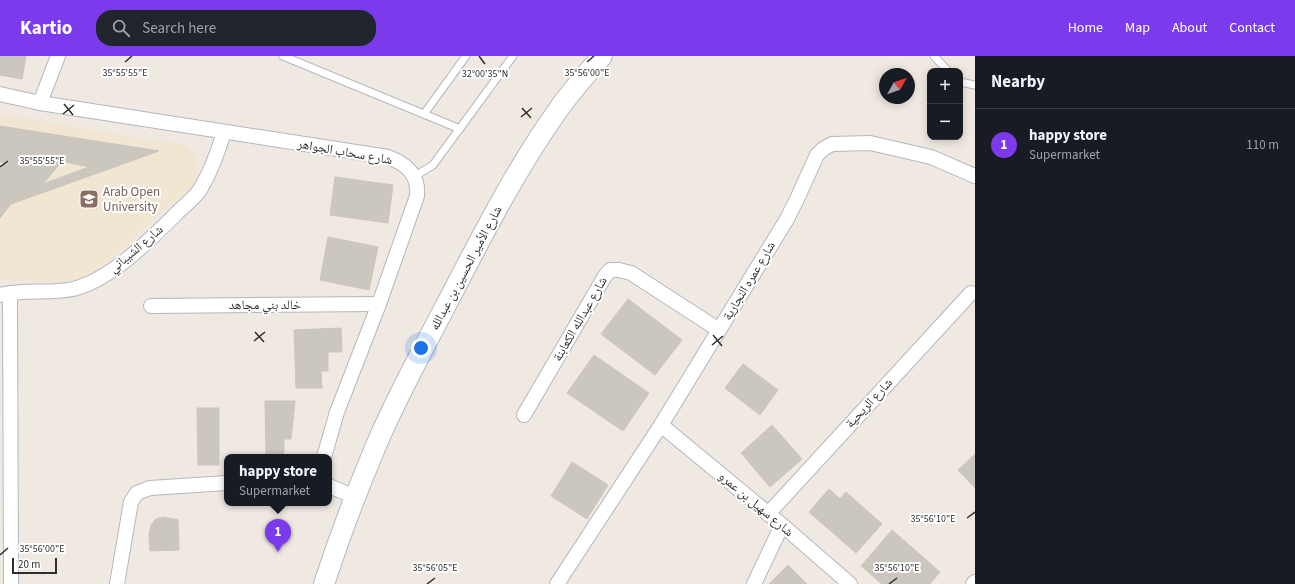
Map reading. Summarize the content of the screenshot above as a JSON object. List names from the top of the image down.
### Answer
{
  "streets": {
    "main road": ["شارع الأمير الحسين بن عبدالله"],
    "street": [
      "شارع سحاب الجواهر",
      "شارع الشيباني",
      "شارع عمره النجارية",
      "خالد بني مجاهد",
      "شارع عبدالله الكعابنة",
      "شارع الريحية",
      "شارع سهيل بن عمرو"
    ]
  },
  "crossings": [
    ["شارع سحاب الجواهر", "شارع الشيباني"],
    ["شارع عمره النجارية", "شارع عبدالله الكعابنة"],
    ["شارع عمره النجارية", "شارع سهيل بن عمرو"],
    ["شارع الريحية", "شارع سهيل بن عمرو"]
  ],
  "places": {
    "school or university": ["Arab Open University"]
  },
  "scale_bar": "20 m",
  "north": "top right",
  "page": {
    "header": "Kartio",
    "search": "Search here",
    "nav": [
      "Home",
      "Map",
      "About",
      "Contact"
    ],
    "heading": "Nearby",
    "map_buttons": ["+", "−"],
    "list": [
      {
        "mark": "1",
        "name": "happy store",
        "note": "Supermarket",
        "value": "110 m"
      }
    ],
    "popup": ["happy store", "Supermarket"],
    "pins": "1",
    "scale": "20 m"
  },
  "coordinates": [
    "35°55'55\"E",
    "35°56'00\"E",
    "32°00'35\"N",
    "35°56'10\"E",
    "35°56'05\"E"
  ]
}
